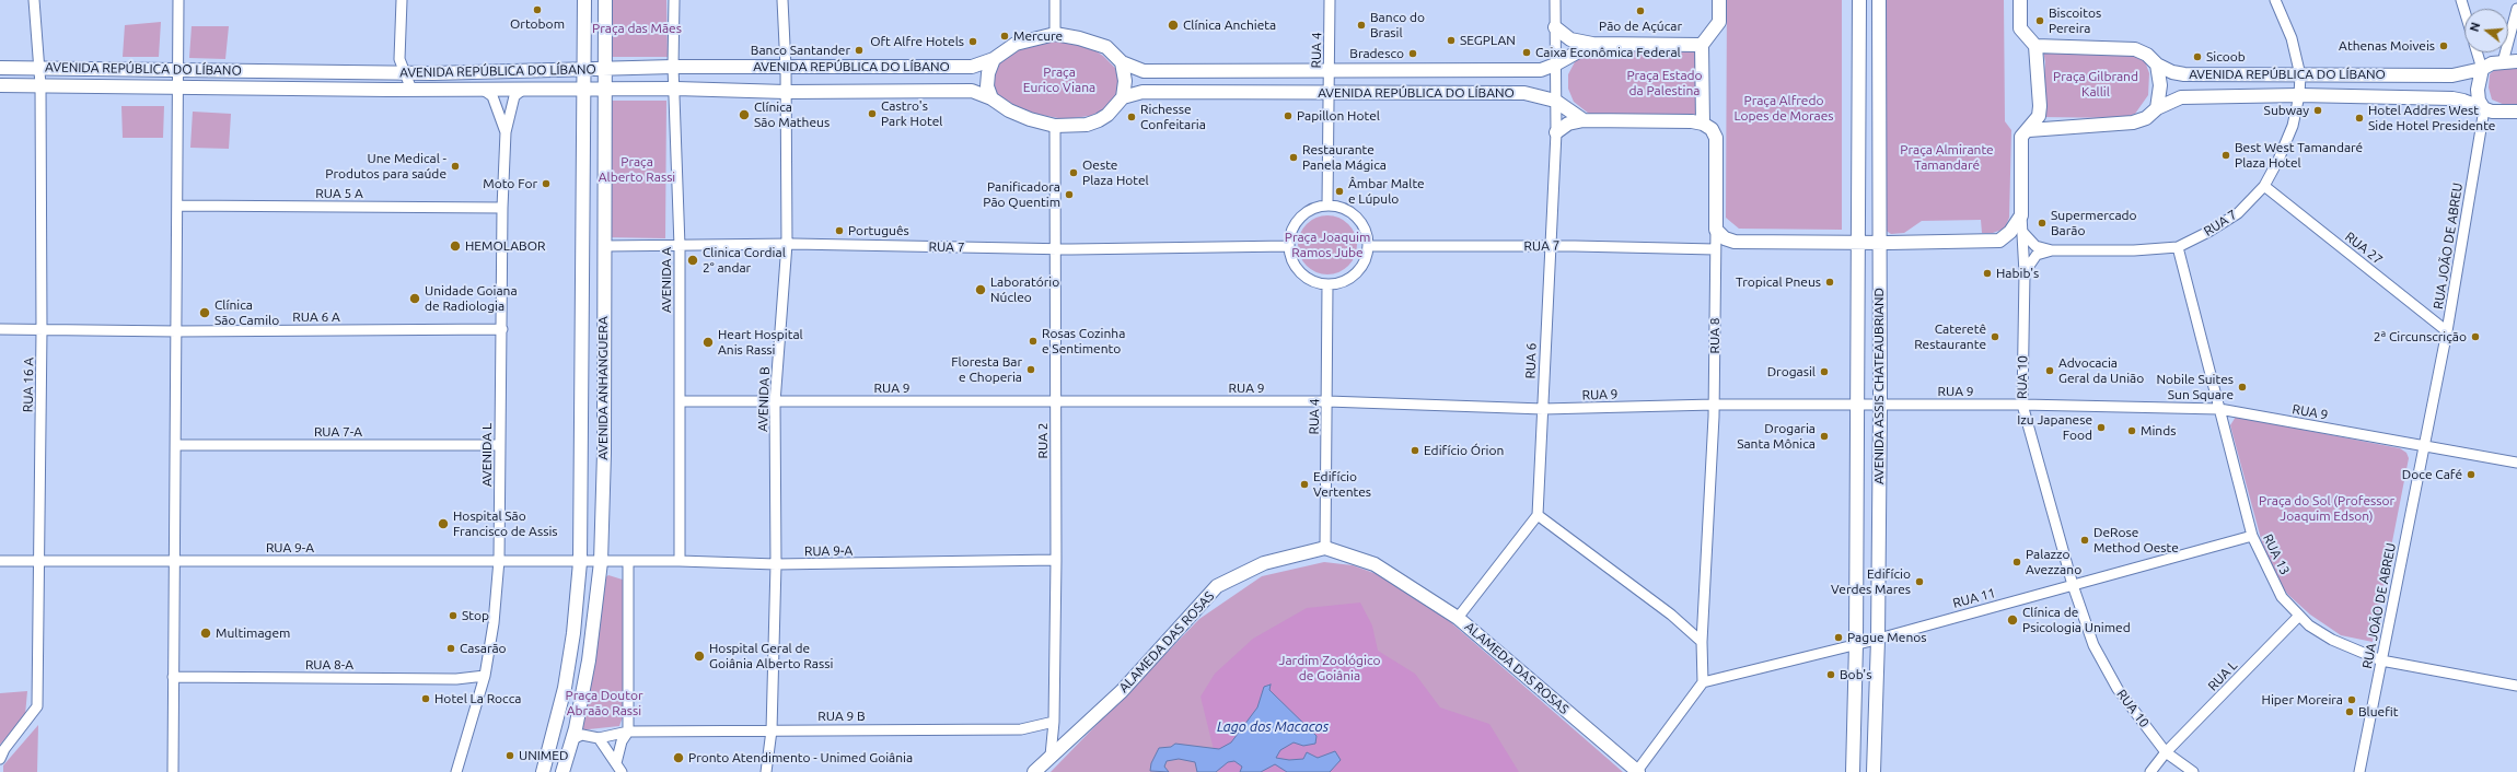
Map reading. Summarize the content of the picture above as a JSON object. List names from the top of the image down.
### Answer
{
  "streets": {
    "main road": [
      "AVENIDA REPÚBLICA DO LÍBANO",
      "RUA 8",
      "RUA 10",
      "AVENIDA ASSIS CHATEAUBRIAND",
      "AVENIDA ANHANGUERA",
      "ALAMEDA DAS ROSAS"
    ],
    "street": [
      "RUA 4",
      "RUA 5 A",
      "RUA 7",
      "RUA JOÃO DE ABREU",
      "RUA 27",
      "AVENIDA A",
      "RUA 6 A",
      "RUA 6",
      "RUA 16 A",
      "RUA 9",
      "AVENIDA B",
      "RUA 7-A",
      "RUA 2",
      "AVENIDA L",
      "RUA 9-A",
      "RUA 13",
      "RUA 11",
      "RUA 8-A",
      "RUA L",
      "RUA 9 B"
    ]
  },
  "crossings": [
    ["RUA 4", "AVENIDA REPÚBLICA DO LÍBANO"],
    ["RUA 4", "RUA 7"],
    ["RUA 4", "RUA 9"],
    ["RUA 4", "ALAMEDA DAS ROSAS"],
    ["AVENIDA REPÚBLICA DO LÍBANO", "RUA 7"],
    ["AVENIDA REPÚBLICA DO LÍBANO", "RUA JOÃO DE ABREU"],
    ["AVENIDA REPÚBLICA DO LÍBANO", "AVENIDA A"],
    ["AVENIDA REPÚBLICA DO LÍBANO", "RUA 6"],
    ["AVENIDA REPÚBLICA DO LÍBANO", "RUA 10"],
    ["AVENIDA REPÚBLICA DO LÍBANO", "RUA 16 A"],
    ["AVENIDA REPÚBLICA DO LÍBANO", "AVENIDA ANHANGUERA"],
    ["AVENIDA REPÚBLICA DO LÍBANO", "AVENIDA B"],
    ["AVENIDA REPÚBLICA DO LÍBANO", "RUA 2"],
    ["AVENIDA REPÚBLICA DO LÍBANO", "AVENIDA L"],
    ["RUA 5 A", "AVENIDA L"],
    ["RUA 7", "RUA 27"],
    ["RUA 7", "AVENIDA A"],
    ["RUA 7", "RUA 8"],
    ["RUA 7", "RUA 6"],
    ["RUA 7", "RUA 10"],
    ["RUA 7", "AVENIDA ANHANGUERA"],
    ["RUA 7", "AVENIDA B"],
    ["RUA 7", "RUA 2"],
    ["RUA 7", "RUA 13"],
    ["RUA JOÃO DE ABREU", "RUA 27"],
    ["RUA JOÃO DE ABREU", "RUA 9"],
    ["RUA JOÃO DE ABREU", "RUA 13"],
    ["AVENIDA A", "RUA 9"],
    ["AVENIDA A", "RUA 9-A"],
    ["RUA 6 A", "RUA 16 A"],
    ["RUA 6 A", "AVENIDA L"],
    ["RUA 8", "RUA 9"],
    ["RUA 8", "RUA 11"],
    ["RUA 6", "RUA 9"],
    ["RUA 10", "RUA 9"],
    ["RUA 10", "RUA 11"],
    ["RUA 10", "RUA L"],
    ["RUA 16 A", "RUA 9-A"],
    ["AVENIDA ASSIS CHATEAUBRIAND", "RUA 9"],
    ["AVENIDA ASSIS CHATEAUBRIAND", "RUA 11"],
    ["AVENIDA ANHANGUERA", "RUA 9-A"],
    ["RUA 9", "AVENIDA B"],
    ["RUA 9", "RUA 2"],
    ["RUA 9", "RUA 13"],
    ["AVENIDA B", "RUA 9-A"],
    ["AVENIDA B", "RUA 9 B"],
    ["RUA 7-A", "AVENIDA L"],
    ["RUA 2", "RUA 9-A"],
    ["RUA 2", "ALAMEDA DAS ROSAS"],
    ["RUA 2", "RUA 9 B"],
    ["AVENIDA L", "RUA 9-A"],
    ["AVENIDA L", "RUA 8-A"],
    ["RUA 13", "RUA 11"],
    ["RUA 13", "RUA L"]
  ],
  "water": ["Lago dos Macacos"],
  "parks": [
    "Praça das Mães",
    "Praça Eurico Viana",
    "Praça Estado da Palestina",
    "Praça Gilbrand Kallil",
    "Praça Alfredo Lopes de Moraes",
    "Praça Almirante Tamandaré",
    "Praça Alberto Rassi",
    "Praça Joaquim Ramos Jube",
    "Praça do Sol (Professor Joaquim Edson)",
    "Jardim Zoológico de Goiânia",
    "Praça Doutor Abraão Rassi"
  ],
  "places": [
    "Ortobom",
    "Pão de Açúcar",
    "Biscoitos Pereira",
    "Clínica Anchieta",
    "Banco do Brasil",
    "Mercure",
    "SEGPLAN",
    "Oft Alfre Hotels",
    "Athenas Moiveis",
    "Banco Santander",
    "Caixa Econômica Federal",
    "Bradesco",
    "Sicoob",
    "Subway",
    "Castro's Park Hotel",
    "Clínica São Matheus",
    "Papillon Hotel",
    "Richesse Confeitaria",
    "Hotel Addres West Side Hotel Presidente",
    "Best West Tamandaré Plaza Hotel",
    "Restaurante Panela Mágica",
    "Une Medical - Produtos para saúde",
    "Oeste Plaza Hotel",
    "Moto For",
    "Âmbar Malte e Lúpulo",
    "Panificadora Pão Quentim",
    "Supermercado Barão",
    "Português",
    "HEMOLABOR",
    "Clinica Cordial 2° andar",
    "Habib's",
    "Tropical Pneus",
    "Laboratório Núcleo",
    "Unidade Goiana de Radiologia",
    "Clínica São Camilo",
    "Cateretê Restaurante",
    "2ª Circunscrição",
    "Rosas Cozinha e Sentimento",
    "Heart Hospital Anis Rassi",
    "Floresta Bar e Choperia",
    "Advocacia Geral da União",
    "Drogasil",
    "Nobile Suites Sun Square",
    "Izu Japanese Food",
    "Minds",
    "Drogaria Santa Mônica",
    "Edifício Órion",
    "Doce Café",
    "Edifício Vertentes",
    "Hospital São Francisco de Assis",
    "DeRose Method Oeste",
    "Palazzo Avezzano",
    "Edifício Verdes Mares",
    "Stop",
    "Clínica de Psicologia Unimed",
    "Multimagem",
    "Pague Menos",
    "Casarão",
    "Hospital Geral de Goiânia Alberto Rassi",
    "Bob's",
    "Hotel La Rocca",
    "Hiper Moreira",
    "Bluefit",
    "UNIMED",
    "Pronto Atendimento - Unimed Goiânia"
  ],
  "north": "left"
}
